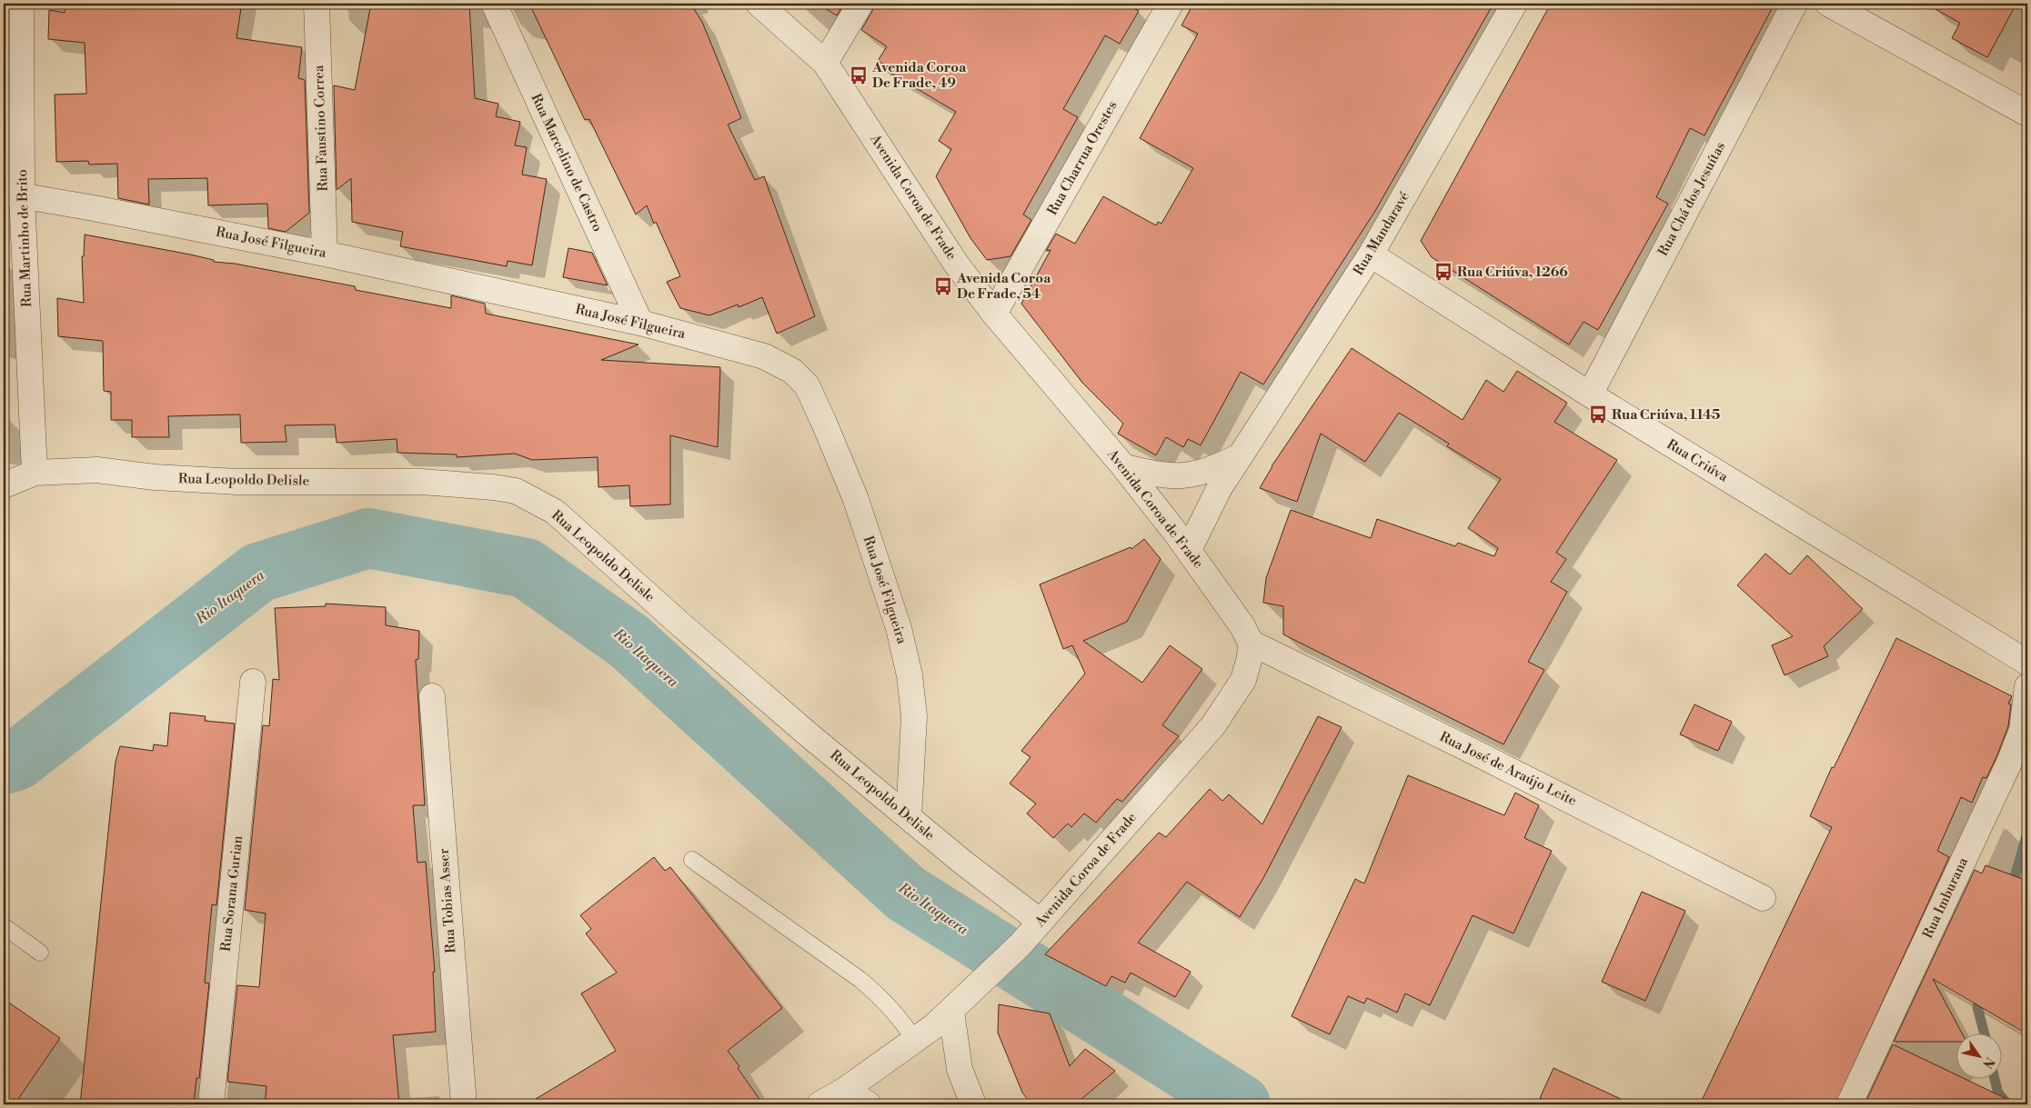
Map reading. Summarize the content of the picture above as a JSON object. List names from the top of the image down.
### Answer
{
  "streets": {
    "street": [
      "Rua Faustino Correa",
      "Rua Charrua Orestes",
      "Rua Marcelino de Castro",
      "Avenida Coroa de Frade",
      "Rua Chá dos Jesuítas",
      "Rua Mandaravé",
      "Rua Martinho de Brito",
      "Rua José Filgueira",
      "Rua Criúva",
      "Rua Leopoldo Delisle",
      "Rua José de Araújo Leite",
      "Rua Sorana Gurian",
      "Rua Imburana",
      "Rua Tobias Asser"
    ]
  },
  "crossings": [
    ["Rua Faustino Correa", "Rua José Filgueira"],
    ["Rua Charrua Orestes", "Avenida Coroa de Frade"],
    ["Rua Marcelino de Castro", "Rua José Filgueira"],
    ["Avenida Coroa de Frade", "Rua Mandaravé"],
    ["Avenida Coroa de Frade", "Rua Leopoldo Delisle"],
    ["Avenida Coroa de Frade", "Rua José de Araújo Leite"],
    ["Rua Chá dos Jesuítas", "Rua Criúva"],
    ["Rua Mandaravé", "Rua Criúva"],
    ["Rua Martinho de Brito", "Rua José Filgueira"],
    ["Rua Martinho de Brito", "Rua Leopoldo Delisle"],
    ["Rua José Filgueira", "Rua Leopoldo Delisle"]
  ],
  "water": ["Rio Itaquera"],
  "places": {
    "bus stop": [
      "Avenida Coroa De Frade, 49",
      "Rua Criúva, 1266",
      "Avenida Coroa De Frade, 54",
      "Rua Criúva, 1145"
    ]
  },
  "north": "bottom right"
}
